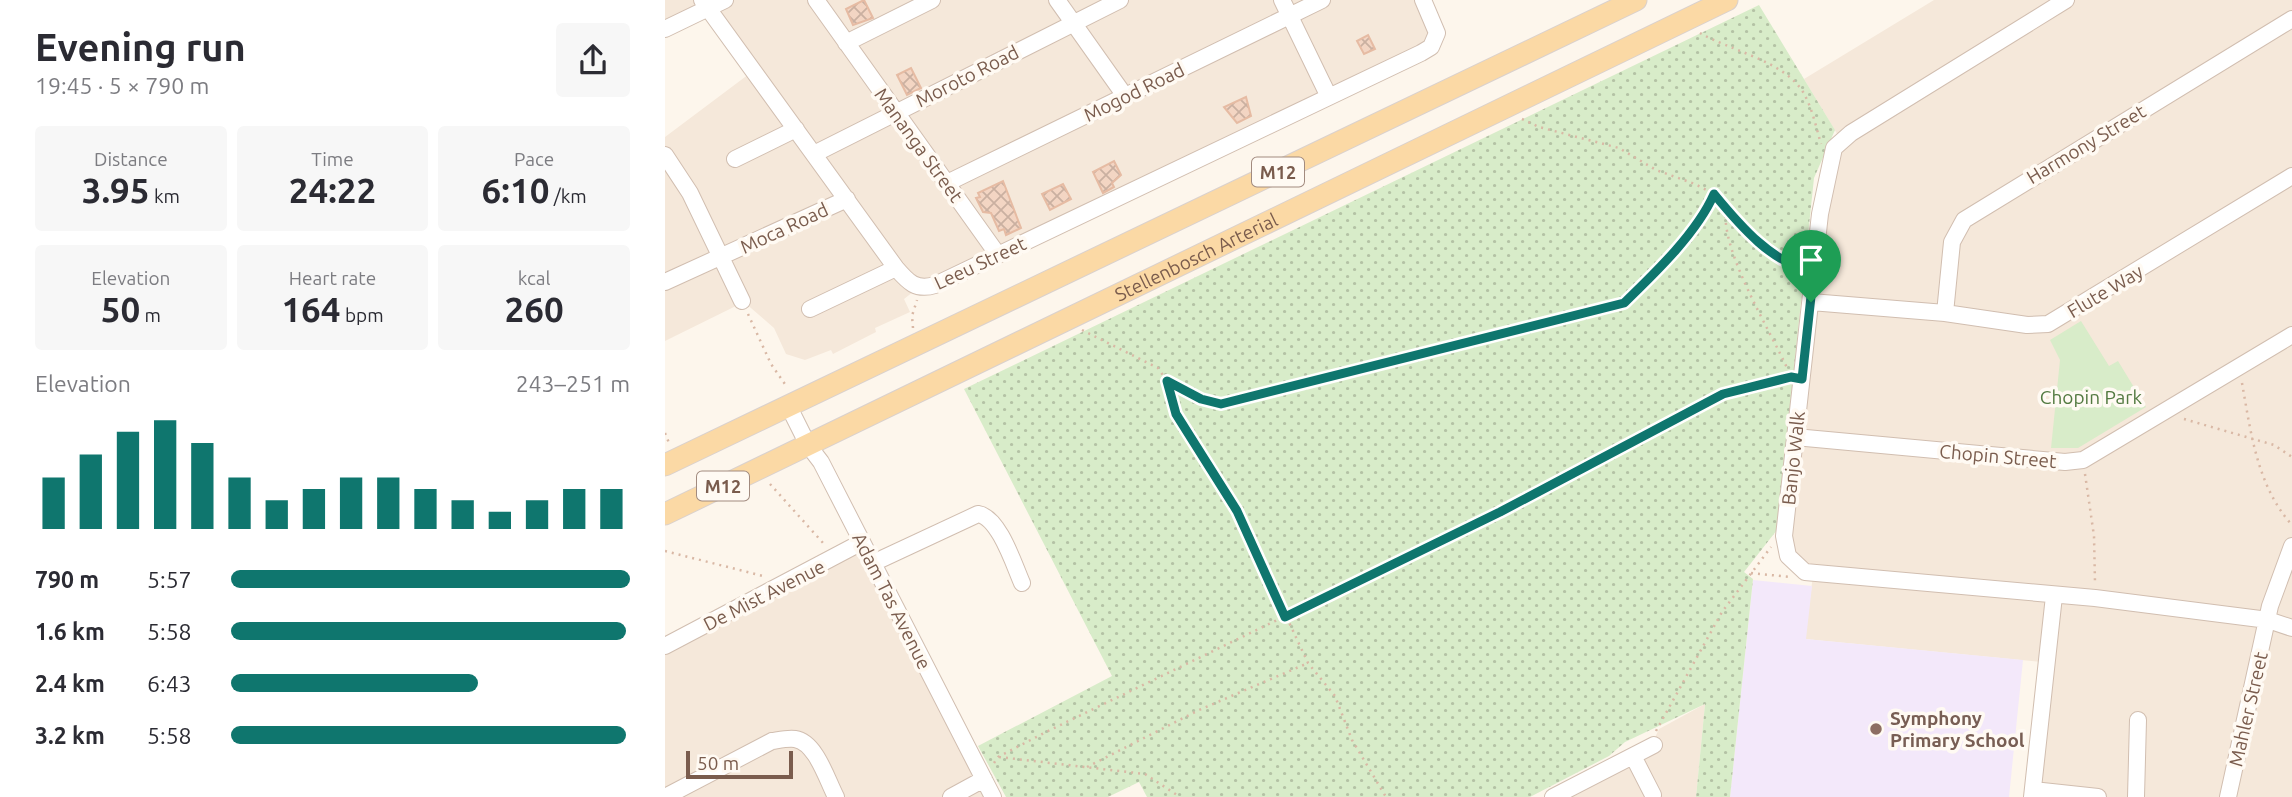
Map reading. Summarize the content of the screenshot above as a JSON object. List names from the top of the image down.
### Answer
{
  "streets": {
    "main road": ["M12", "Stellenbosch Arterial"],
    "street": [
      "Moroto Road",
      "Mogod Road",
      "Harmony Street",
      "Mananga Street",
      "Moca Road",
      "Leeu Street",
      "Flute Way",
      "Chopin Street",
      "Banjo Walk",
      "De Mist Avenue",
      "Adam Tas Avenue",
      "Mahler Street"
    ]
  },
  "crossings": [
    ["Moroto Road", "Mananga Street"],
    ["Moroto Road", "Leeu Street"],
    ["Mogod Road", "Mananga Street"],
    ["Harmony Street", "Flute Way"],
    ["Mananga Street", "Leeu Street"],
    ["M12", "Adam Tas Avenue"],
    ["Moca Road", "Leeu Street"],
    ["Stellenbosch Arterial", "Adam Tas Avenue"],
    ["Flute Way", "Banjo Walk"],
    ["Chopin Street", "Banjo Walk"],
    ["Banjo Walk", "Mahler Street"],
    ["De Mist Avenue", "Adam Tas Avenue"]
  ],
  "parks": ["Chopin Park"],
  "places": ["Symphony Primary School"],
  "scale_bar": "50 m",
  "page": {
    "heading": ["Evening run", "19:45 · 5 × 790 m"],
    "stats": [
      ["Distance", "3.95 km"],
      ["Time", "24:22"],
      ["Pace", "6:10 /km"],
      ["Elevation", "50 m"],
      ["Heart rate", "164 bpm"],
      ["kcal", "260"]
    ],
    "chart": ["Elevation", "243–251 m"],
    "list": [
      {
        "name": "790 m",
        "note": "5:57"
      },
      {
        "name": "1.6 km",
        "note": "5:58"
      },
      {
        "name": "2.4 km",
        "note": "6:43"
      },
      {
        "name": "3.2 km",
        "note": "5:58"
      }
    ],
    "scale": "50 m"
  }
}
